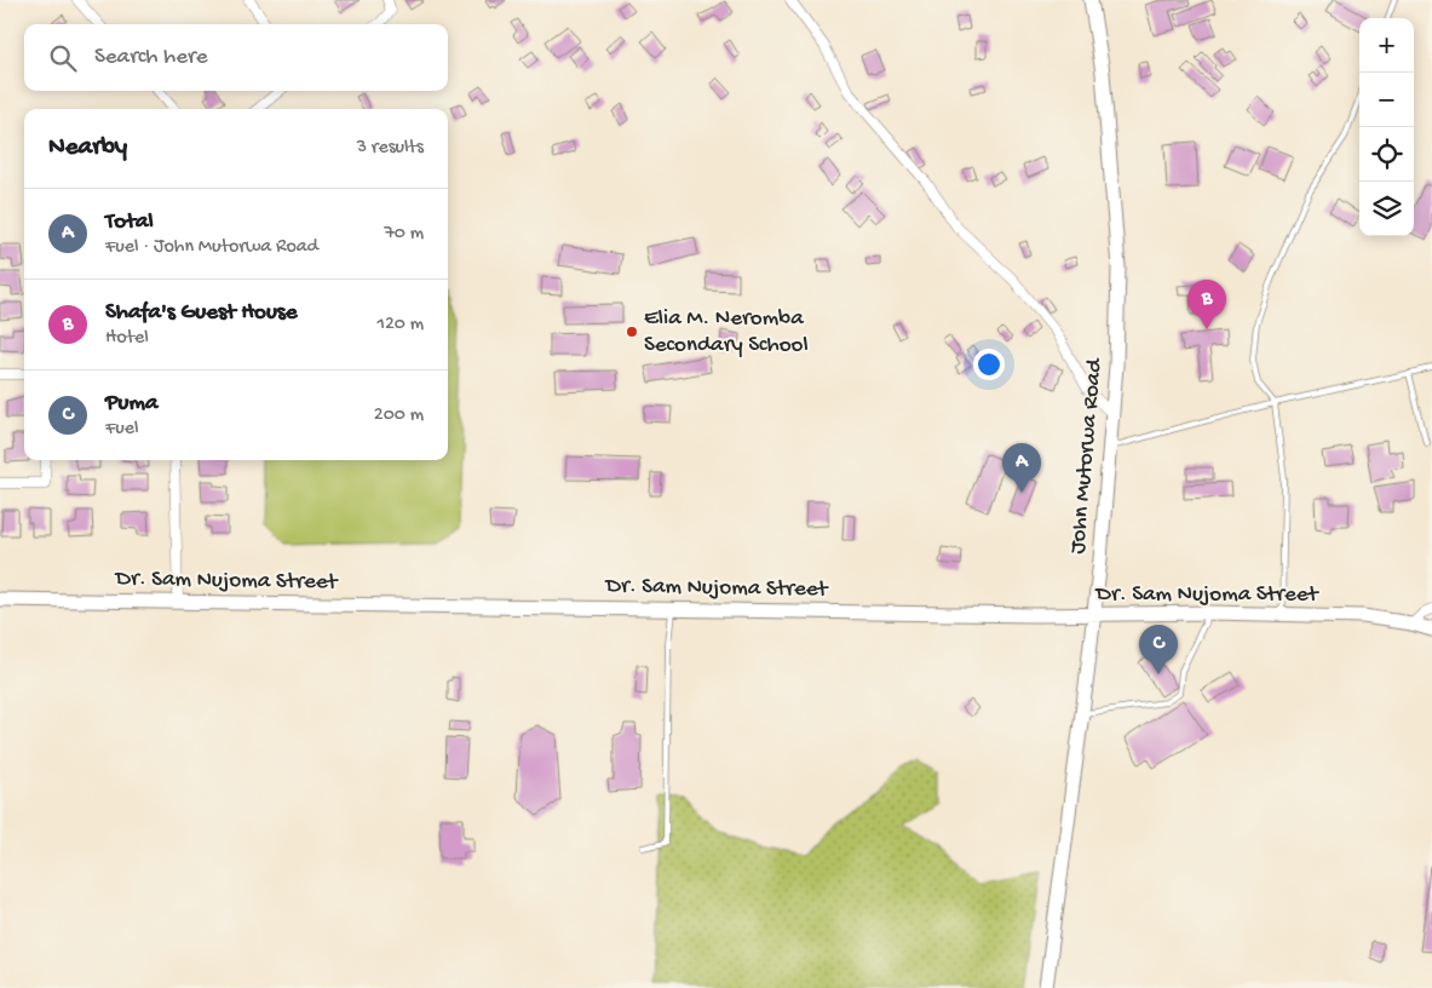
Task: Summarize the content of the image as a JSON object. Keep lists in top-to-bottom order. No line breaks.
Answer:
{"streets":{"street":["John Mutorwa Road","Dr. Sam Nujoma Street"]},"crossings":[["John Mutorwa Road","Dr. Sam Nujoma Street"]],"places":["Elia M. Neromba Secondary School"],"page":{"map_buttons":["+","−"],"search":"Search here","heading":["Nearby","3 results"],"list":[{"mark":"A","name":"Total","note":"Fuel · John Mutorwa Road","value":"70 m"},{"mark":"B","name":"Shafa's Guest House","note":"Hotel","value":"120 m"},{"mark":"C","name":"Puma","note":"Fuel","value":"200 m"}],"pins":["B","A","C"]}}
